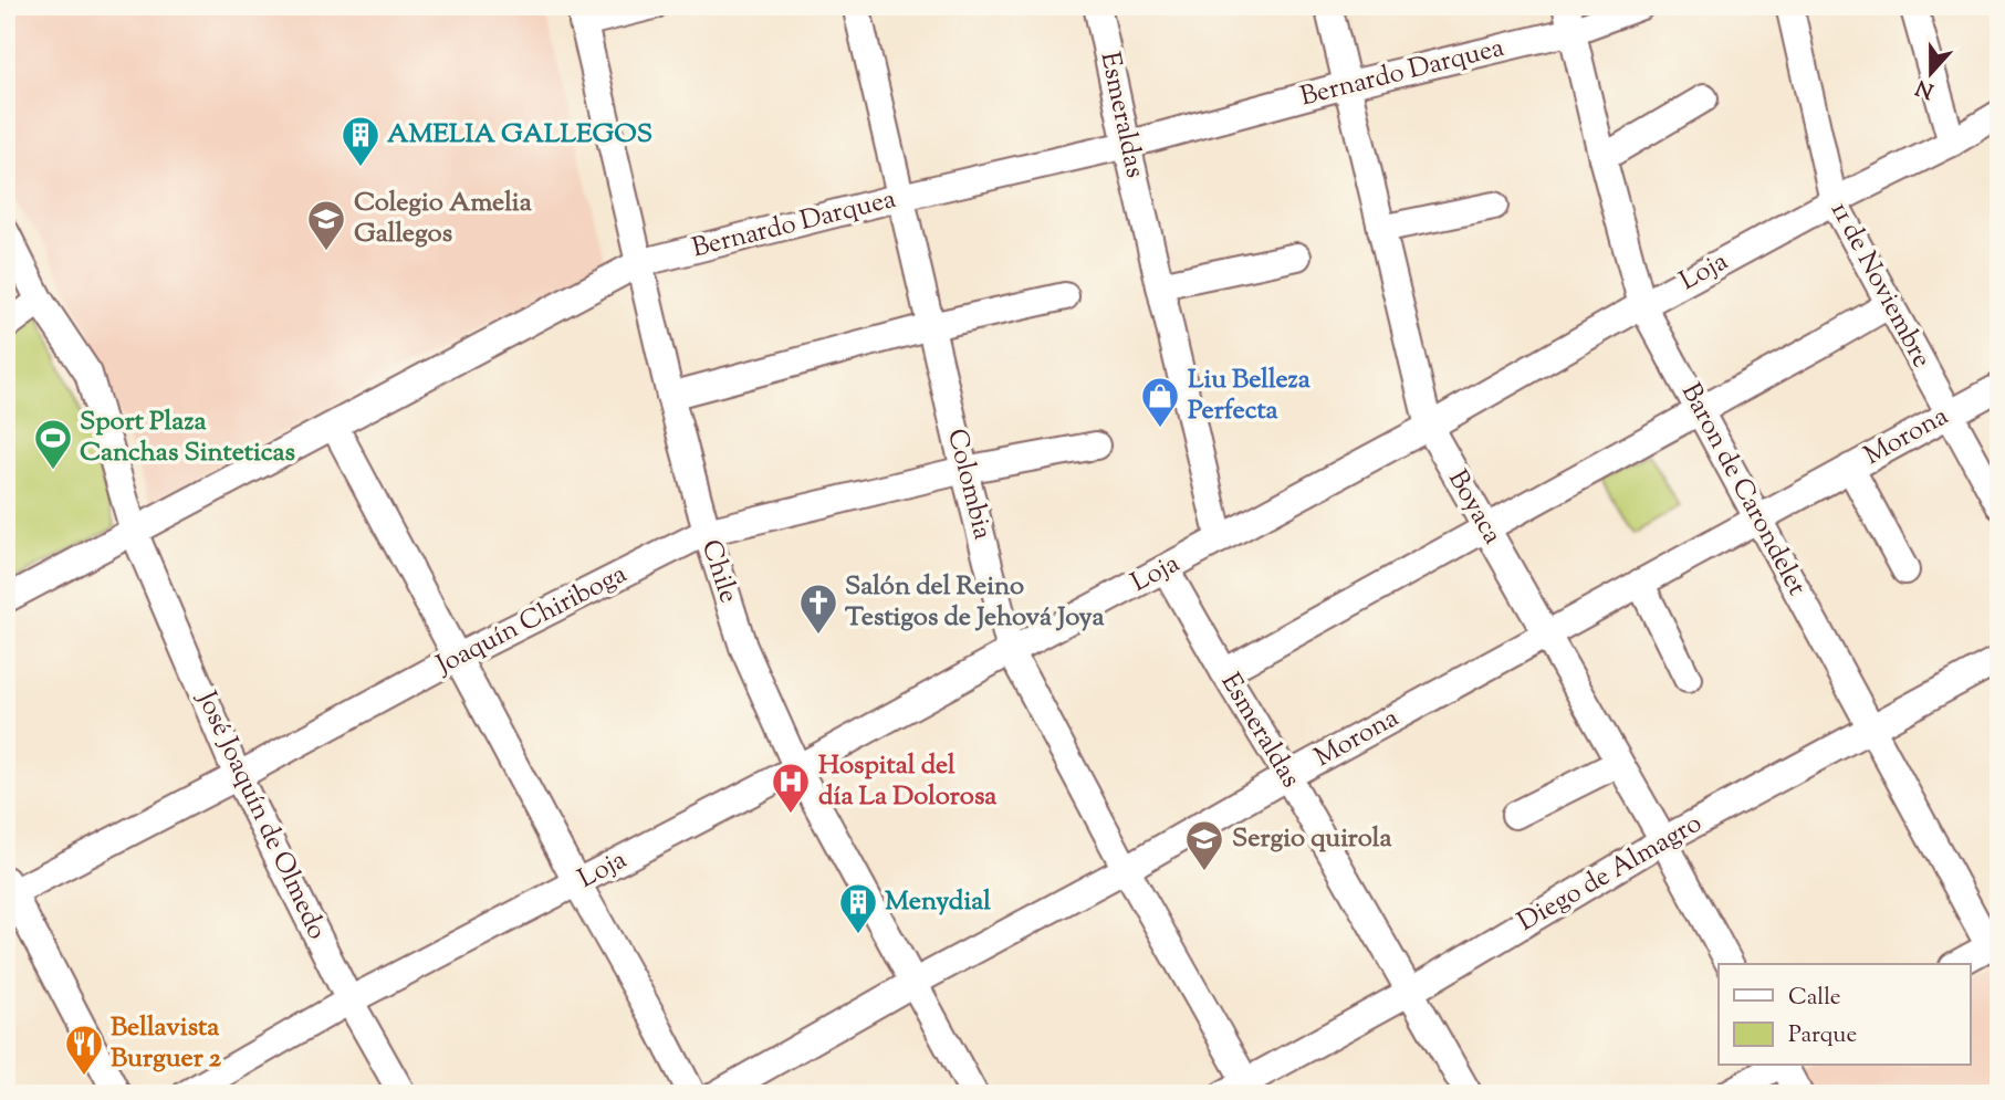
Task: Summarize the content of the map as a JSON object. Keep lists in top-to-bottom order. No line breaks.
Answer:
{"streets":{"street":["Bernardo Darquea","Esmeraldas","Loja","11 de Noviembre","Morona","Colombia","Baron de Carondelet","Boyaca","Chile","Joaquín Chiriboga","José Joaquín de Olmedo","Diego de Almagro"]},"crossings":[["Bernardo Darquea","Esmeraldas"],["Bernardo Darquea","Colombia"],["Bernardo Darquea","Baron de Carondelet"],["Bernardo Darquea","Boyaca"],["Bernardo Darquea","Chile"],["Bernardo Darquea","José Joaquín de Olmedo"],["Esmeraldas","Loja"],["Esmeraldas","Morona"],["Esmeraldas","Diego de Almagro"],["Loja","11 de Noviembre"],["Loja","Colombia"],["Loja","Baron de Carondelet"],["Loja","Boyaca"],["Loja","Chile"],["Loja","José Joaquín de Olmedo"],["11 de Noviembre","Morona"],["Morona","Colombia"],["Morona","Baron de Carondelet"],["Morona","Boyaca"],["Morona","Chile"],["Colombia","Joaquín Chiriboga"],["Colombia","Diego de Almagro"],["Baron de Carondelet","Diego de Almagro"],["Boyaca","Diego de Almagro"],["Chile","Joaquín Chiriboga"],["Joaquín Chiriboga","José Joaquín de Olmedo"]],"places":{"building":["AMELIA GALLEGOS","Menydial"],"school or university":["Colegio Amelia Gallegos","Sergio quirola"],"shop":["Liu Belleza Perfecta"],"sports":["Sport Plaza Canchas Sinteticas"],"church":["Salón del Reino Testigos de Jehová Joya"],"hospital":["Hospital del día La Dolorosa"],"restaurant":["Bellavista Burguer 2"]},"legend":["Calle","Parque"],"north":"bottom"}
